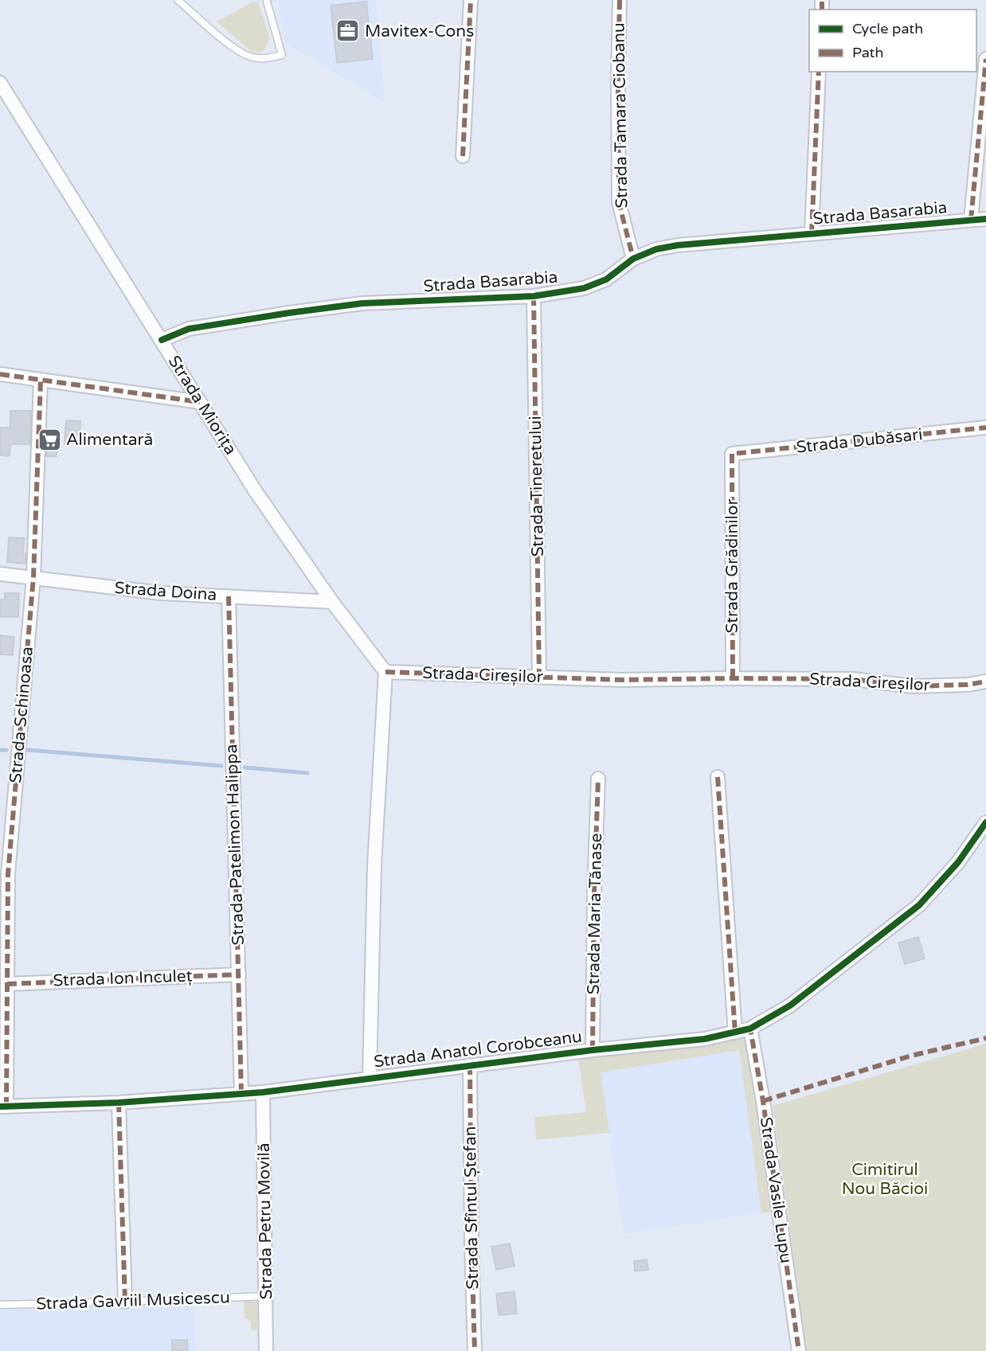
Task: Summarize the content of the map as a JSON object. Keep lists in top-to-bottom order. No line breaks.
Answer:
{"streets":{"street":["Strada Tamara Ciobanu","Strada Basarabia","Strada Miorița","Strada Dubăsari","Strada Tineretului","Strada Grădinilor","Strada Doina","Strada Cireșilor","Strada Schinoasa","Strada Patelimon Halippa","Strada Maria Tănase","Strada Ion Inculeț","Strada Anatol Corobceanu","Strada Vasile Lupu","Strada Sfîntul Ștefan","Strada Petru Movilă"],"lane":["Strada Gavriil Musicescu"]},"crossings":[["Strada Tamara Ciobanu","Strada Basarabia"],["Strada Basarabia","Strada Miorița"],["Strada Basarabia","Strada Tineretului"],["Strada Miorița","Strada Doina"],["Strada Miorița","Strada Cireșilor"],["Strada Dubăsari","Strada Grădinilor"],["Strada Tineretului","Strada Cireșilor"],["Strada Grădinilor","Strada Cireșilor"],["Strada Doina","Strada Schinoasa"],["Strada Doina","Strada Patelimon Halippa"],["Strada Schinoasa","Strada Ion Inculeț"],["Strada Schinoasa","Strada Anatol Corobceanu"],["Strada Patelimon Halippa","Strada Ion Inculeț"],["Strada Patelimon Halippa","Strada Anatol Corobceanu"],["Strada Maria Tănase","Strada Anatol Corobceanu"],["Strada Anatol Corobceanu","Strada Vasile Lupu"],["Strada Anatol Corobceanu","Strada Sfîntul Ștefan"],["Strada Anatol Corobceanu","Strada Petru Movilă"],["Strada Petru Movilă","Strada Gavriil Musicescu"]],"parks":["Cimitirul Nou Băcioi"],"places":{"office":["Mavitex-Cons"],"supermarket":["Alimentară"]},"legend":["Cycle path","Path"]}
